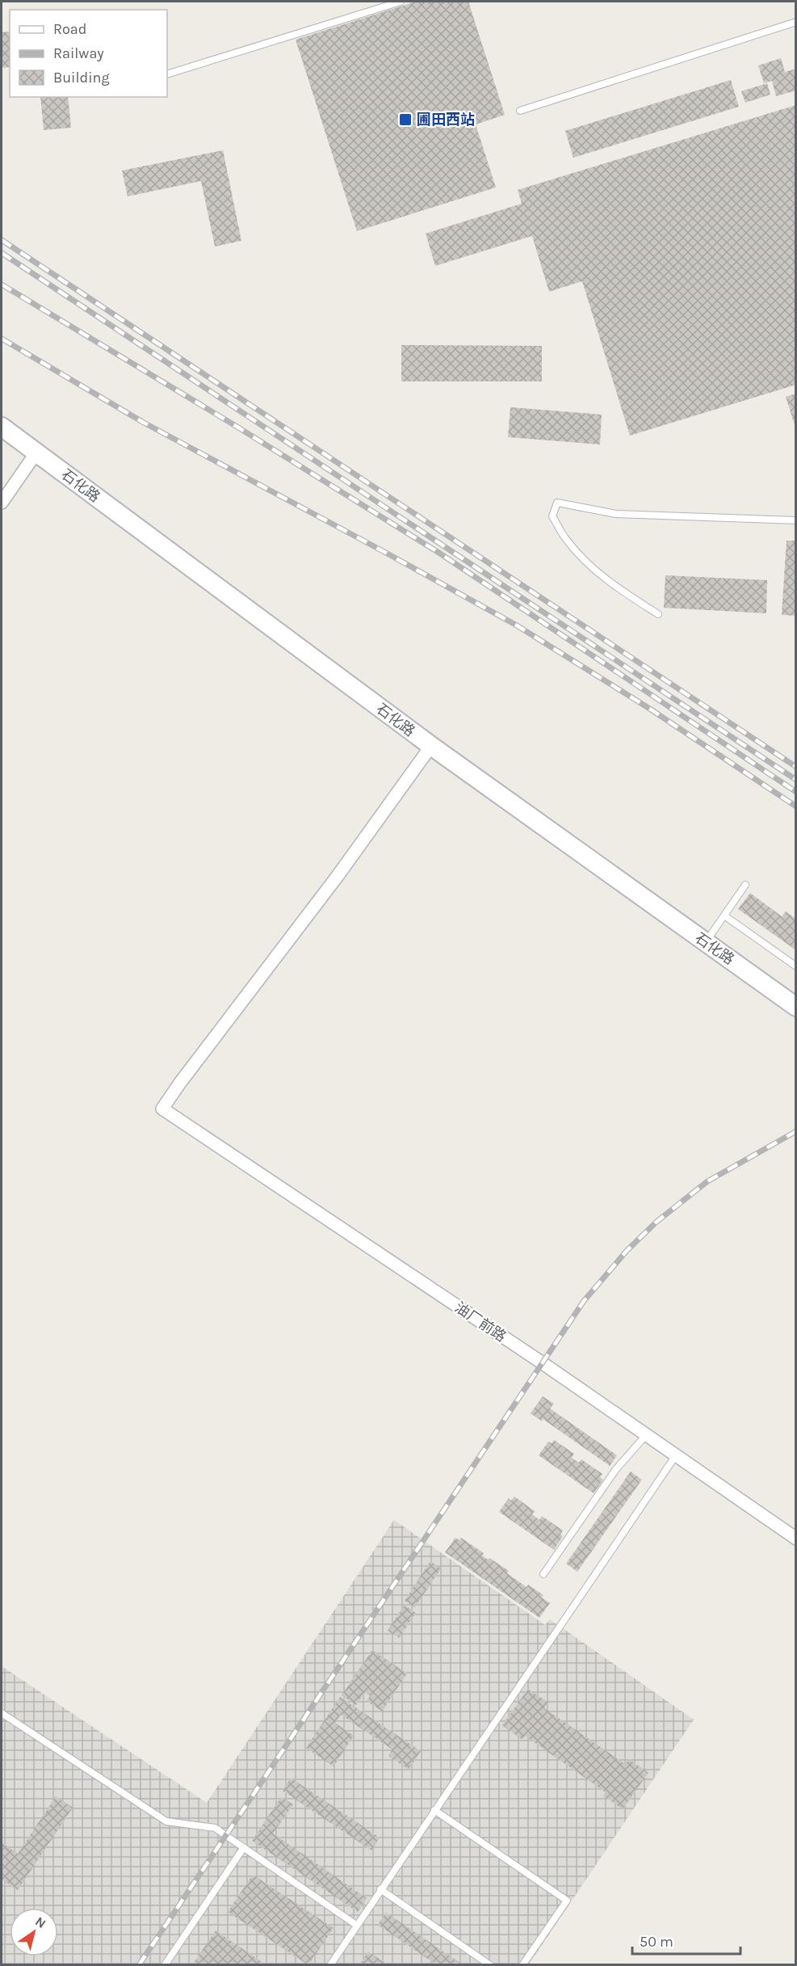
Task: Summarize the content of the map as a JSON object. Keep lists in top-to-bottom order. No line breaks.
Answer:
{"streets":{"street":["石化路","油厂前路"]},"crossings":[["石化路","油厂前路"]],"places":{"transit":["圃田西站"]},"legend":["Road","Railway","Building"],"scale_bar":"50 m","north":"top right"}
